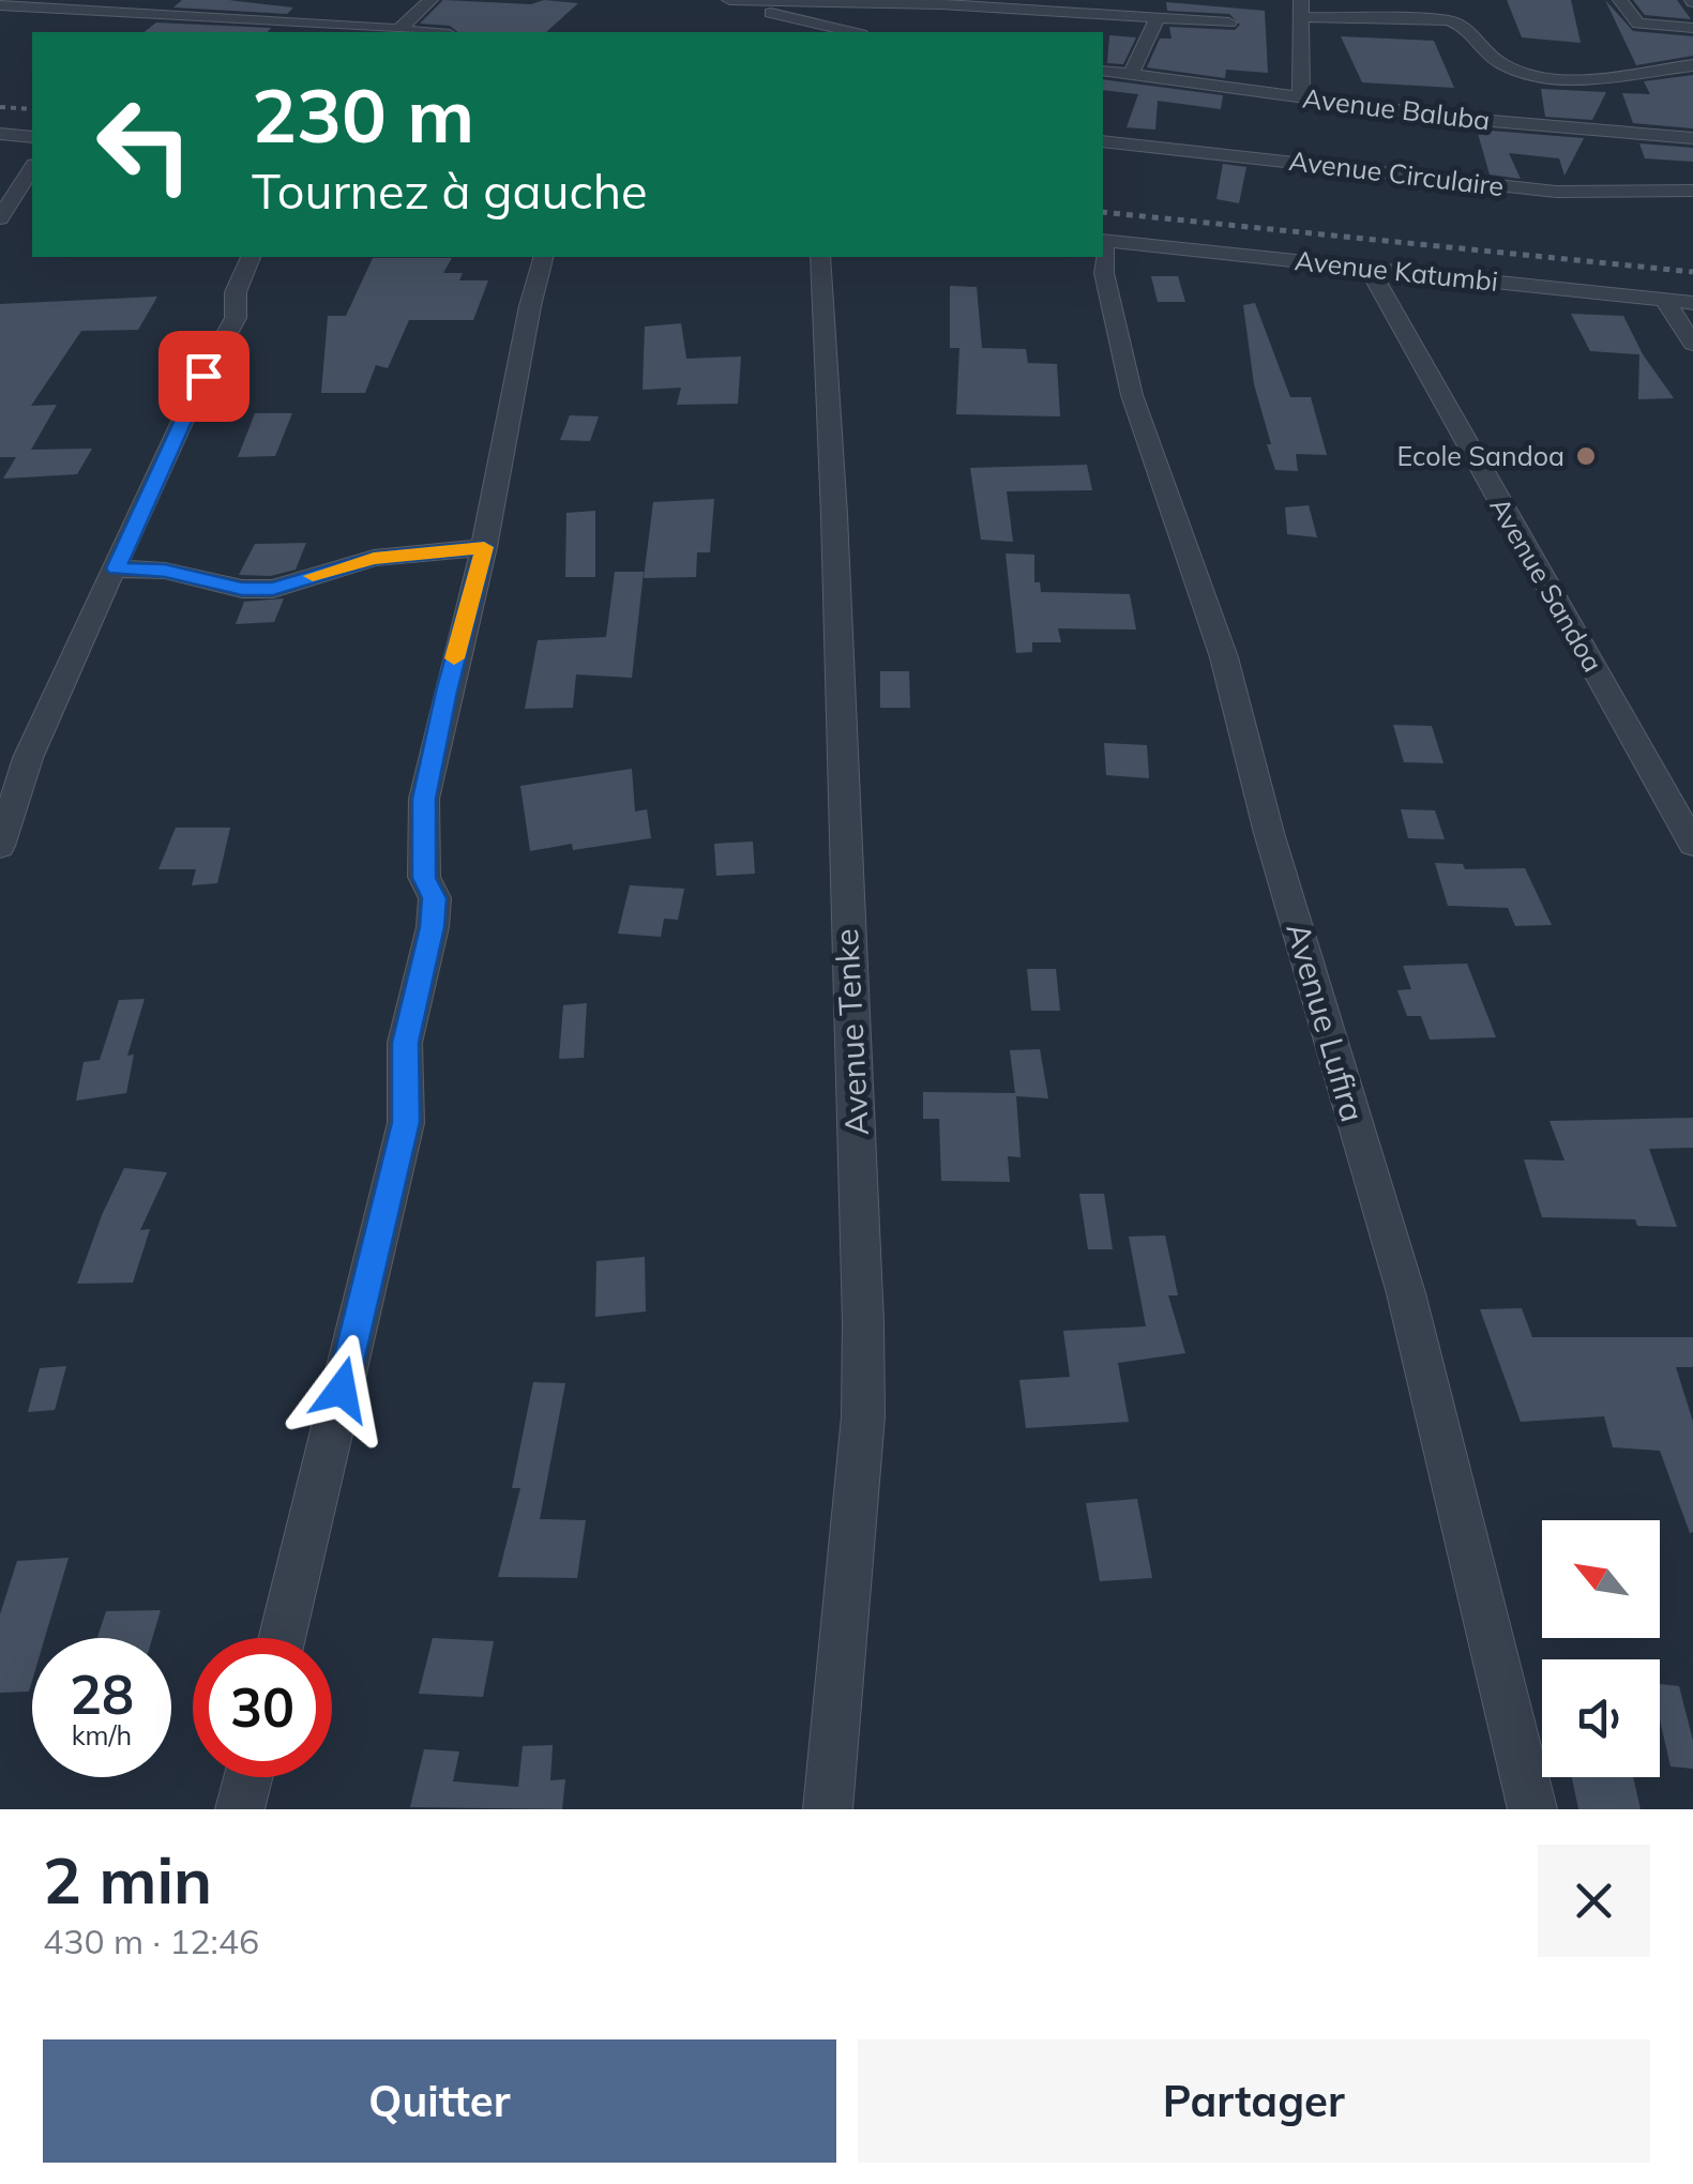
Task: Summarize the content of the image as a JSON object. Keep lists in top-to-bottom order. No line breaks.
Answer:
{"streets":{"street":["Avenue Baluba","Avenue Circulaire","Avenue Katumbi","Avenue Sandoa","Avenue Lufira","Avenue Tenke"]},"crossings":[["Avenue Katumbi","Avenue Sandoa"]],"places":["Ecole Sandoa"],"north":"top left","page":{"turn":["230 m","Tournez à gauche"],"speed":"28 km/h","limit":"30","heading":["2 min","430 m · 12:46"],"buttons":["Quitter","Partager"]}}
